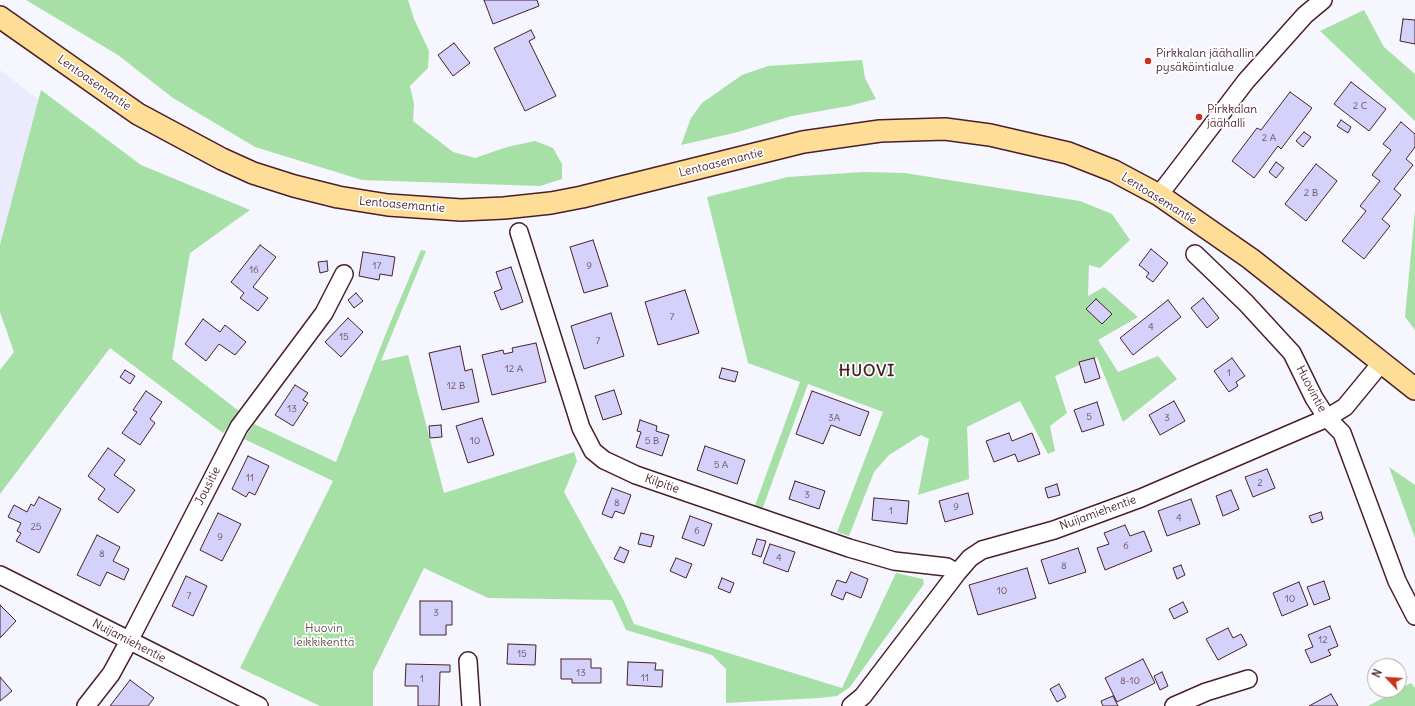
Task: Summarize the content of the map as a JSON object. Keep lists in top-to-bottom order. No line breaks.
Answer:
{"streets":{"main road":["Lentoasemantie"],"street":["Huovintie","Kilpitie","Jousitie","Nuijamiehentie"]},"crossings":[["Lentoasemantie","Nuijamiehentie"],["Huovintie","Nuijamiehentie"],["Kilpitie","Nuijamiehentie"],["Jousitie","Nuijamiehentie"]],"districts":["HUOVI"],"parks":["Huovin leikkikenttä"],"places":["Pirkkalan jäähallin pysäköintialue","Pirkkalan jäähalli"],"house_numbers":["2 C","2 A","2 B","17","9","16","7","4","15","7","12 A","1","12 B","13","5","3A","3","10","5 B","5 A","11","2","3","8","9","1","4","25","6","9","6","8","4","8","10","7","10","3","12","15","13","11","1","8-10"],"north":"top left"}
